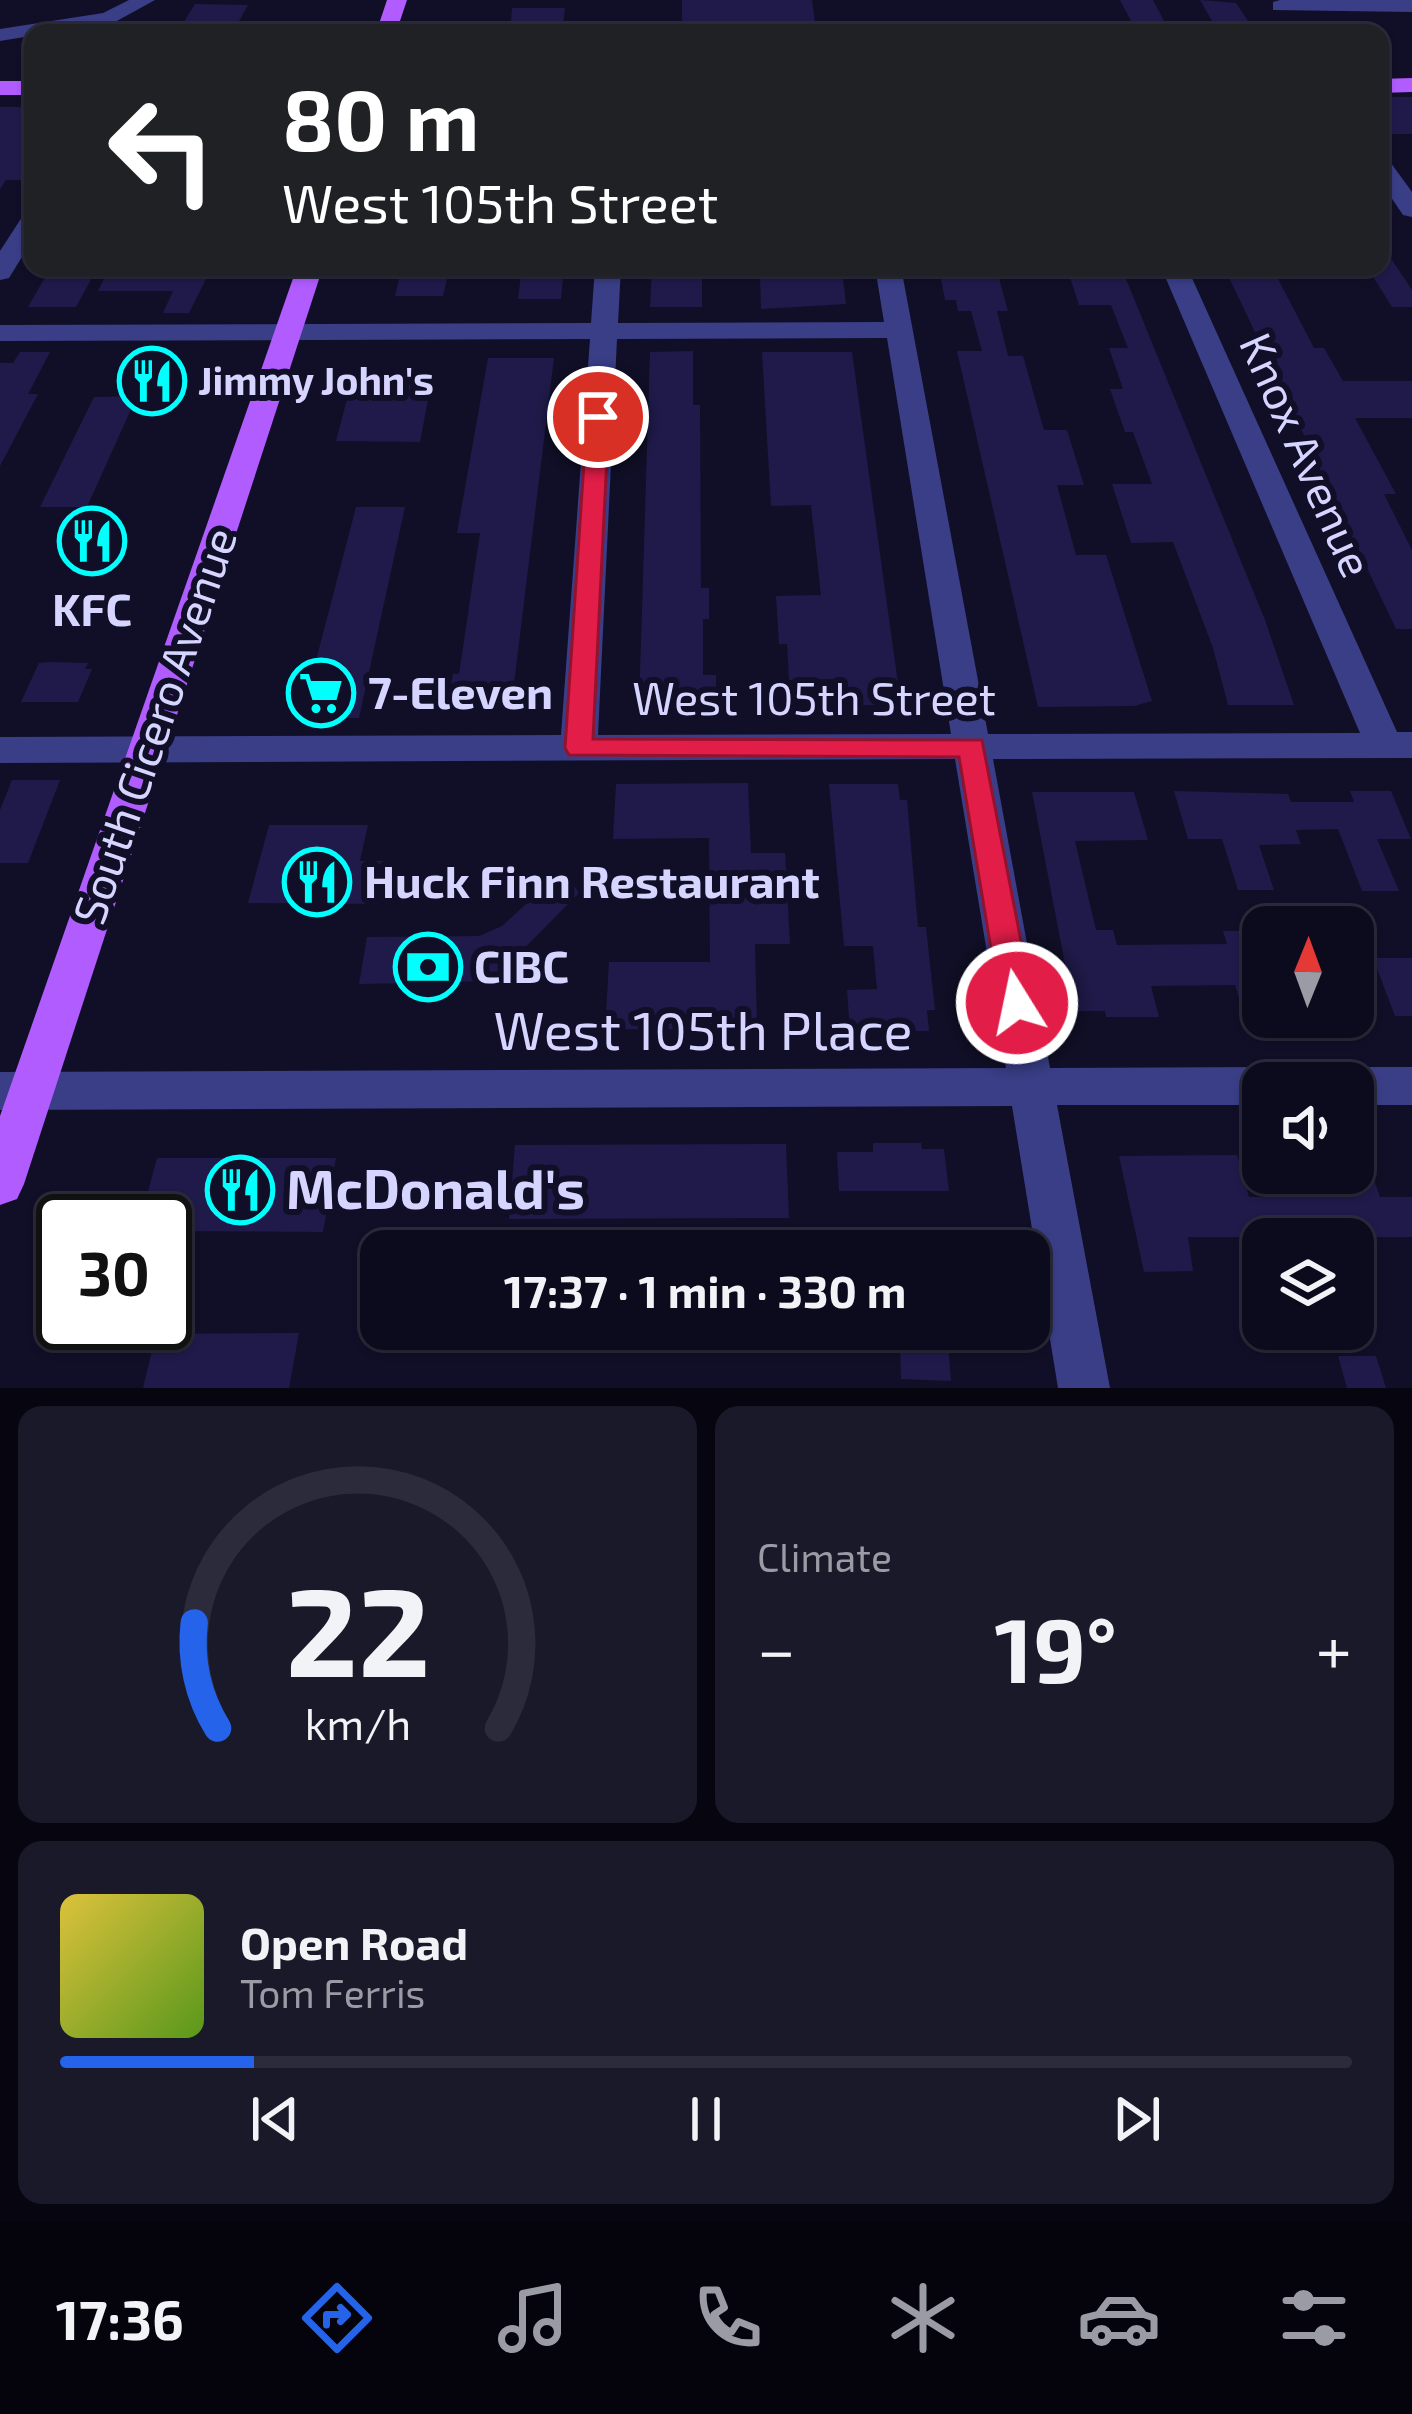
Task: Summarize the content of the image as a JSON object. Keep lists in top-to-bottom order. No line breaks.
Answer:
{"streets":{"main road":["South Cicero Avenue"],"street":["Knox Avenue","West 105th Street","West 105th Place"]},"crossings":[["Knox Avenue","West 105th Street"],["West 105th Street","South Cicero Avenue"],["South Cicero Avenue","West 105th Place"]],"places":{"restaurant":["Jimmy John's","KFC","Huck Finn Restaurant","McDonald's"],"supermarket":["7-Eleven"],"bank":["CIBC"]},"north":"top","page":{"turn":["80 m","West 105th Street"],"limit":"30","trip":"17:37 · 1 min · 330 m","tile":"Climate","heat":["−","19°","+"],"song":["Open Road","Tom Ferris"],"tabs":"17:36","gauge":["22","km/h"]}}
